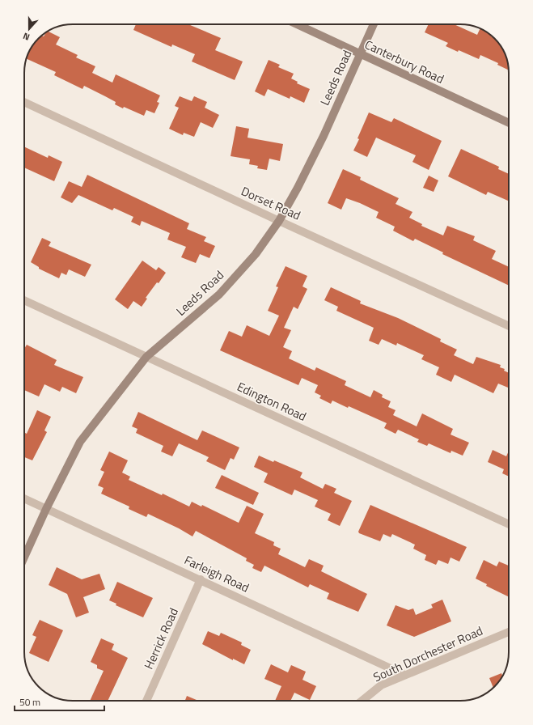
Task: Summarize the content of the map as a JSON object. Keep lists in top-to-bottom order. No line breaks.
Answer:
{"streets":{"street":["Canterbury Road","Leeds Road","Dorset Road","Edington Road","Farleigh Road","Herrick Road","South Dorchester Road"]},"crossings":[["Canterbury Road","Leeds Road"],["Leeds Road","Dorset Road"],["Leeds Road","Edington Road"],["Leeds Road","Farleigh Road"],["Farleigh Road","Herrick Road"],["Farleigh Road","South Dorchester Road"]],"scale_bar":"50 m","north":"bottom"}
